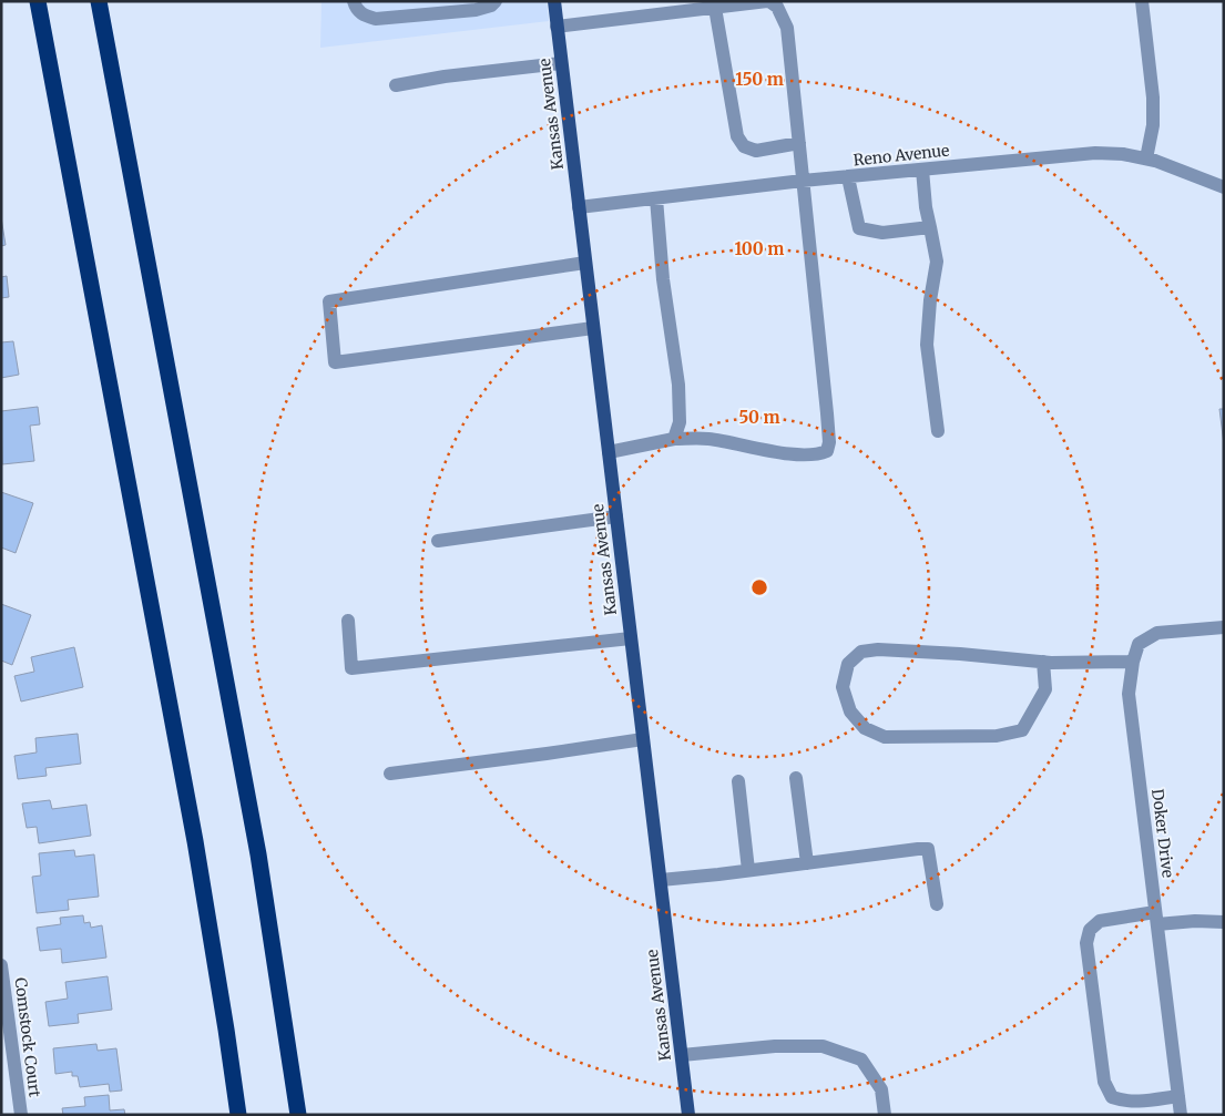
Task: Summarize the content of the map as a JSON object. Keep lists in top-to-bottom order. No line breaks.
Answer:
{"streets":{"main road":["Kansas Avenue"],"street":["Reno Avenue","Doker Drive","Comstock Court"]},"crossings":[["Kansas Avenue","Reno Avenue"]],"rings":["150 m","100 m","50 m"]}
